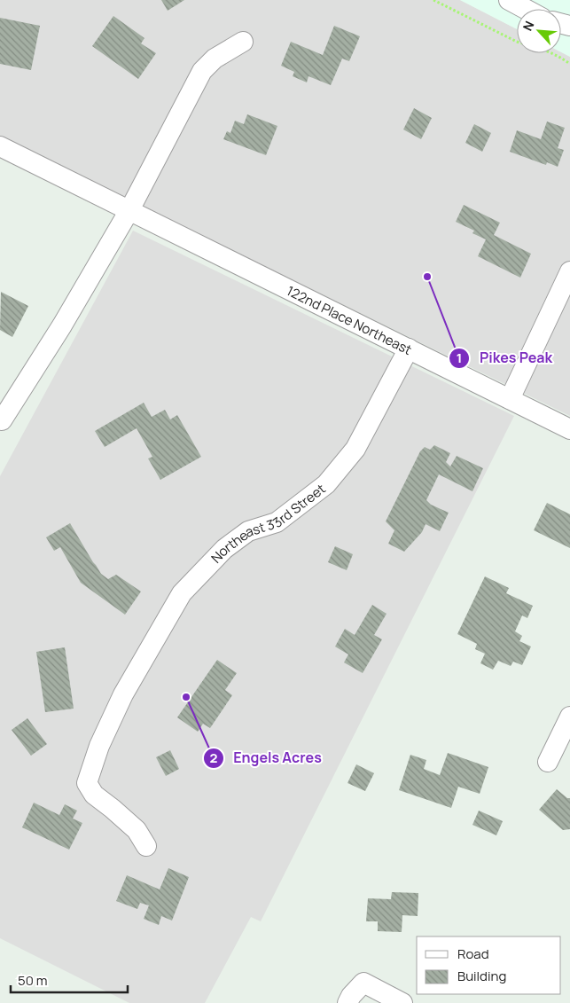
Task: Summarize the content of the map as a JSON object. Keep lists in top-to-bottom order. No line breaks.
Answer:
{"streets":{"street":["122nd Place Northeast","Northeast 33rd Street"]},"crossings":[["122nd Place Northeast","Northeast 33rd Street"]],"places":["Pikes Peak","Engels Acres"],"legend":["Road","Building"],"scale_bar":"50 m","north":"top left"}
